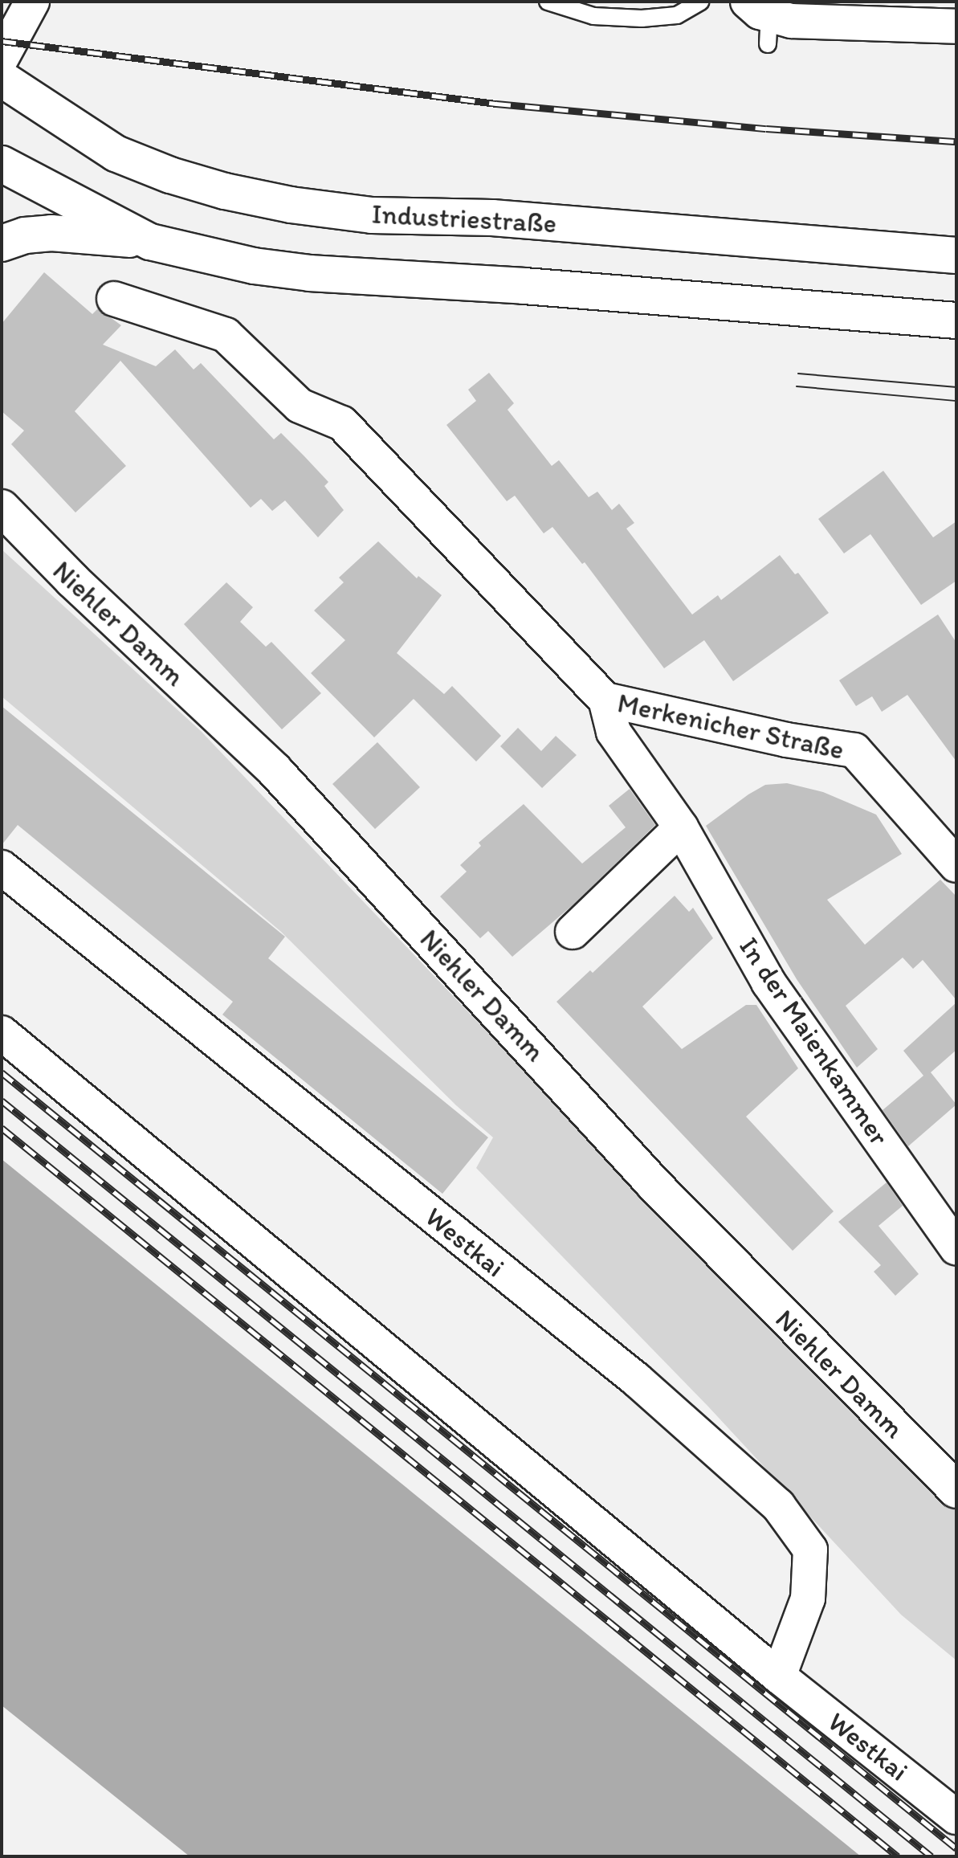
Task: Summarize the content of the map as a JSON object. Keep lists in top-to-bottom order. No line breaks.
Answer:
{"streets":{"main road":["Industriestraße","Niehler Damm"],"street":["Merkenicher Straße","In der Maienkammer","Westkai"]},"crossings":[["Merkenicher Straße","In der Maienkammer"]]}
